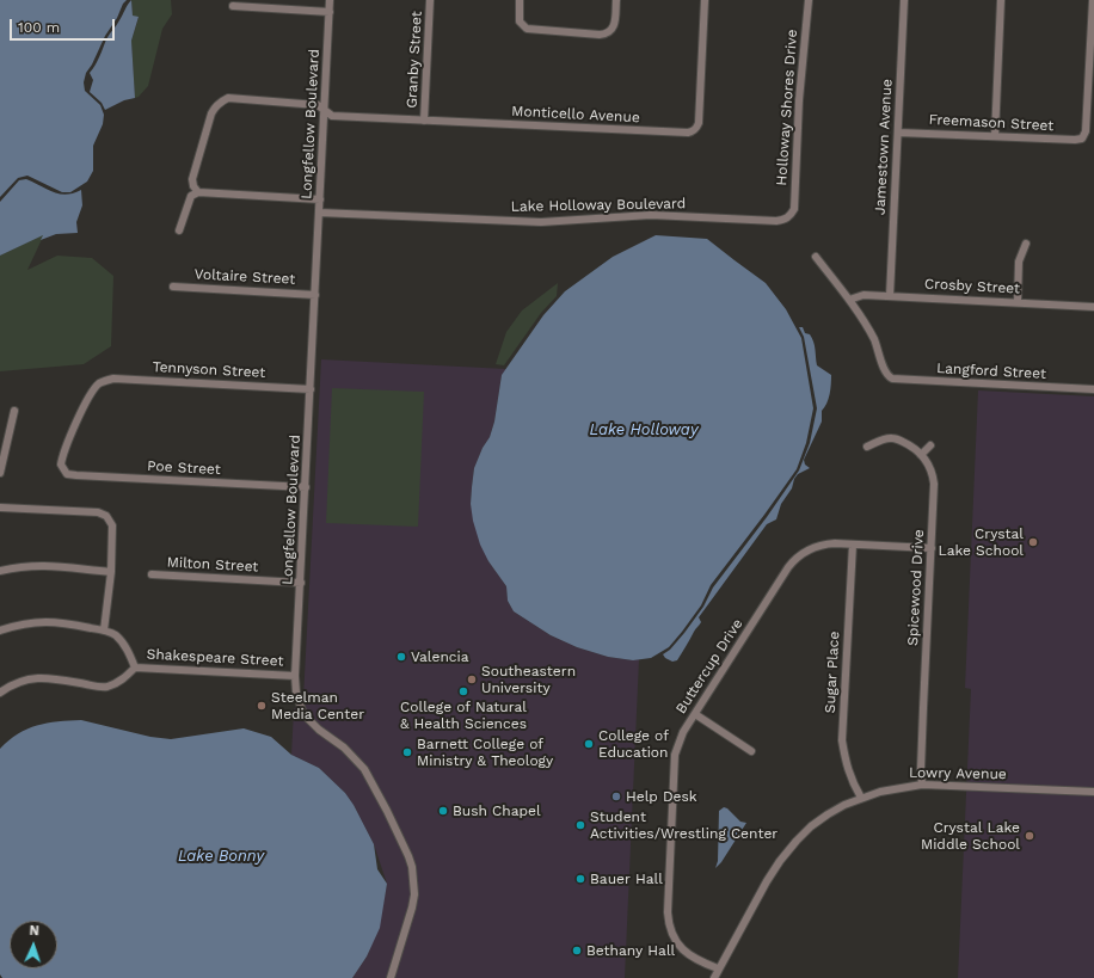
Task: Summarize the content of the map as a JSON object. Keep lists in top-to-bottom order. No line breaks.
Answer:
{"streets":{"street":["Granby Street","Holloway Shores Drive","Monticello Avenue","Freemason Street","Longfellow Boulevard","Jamestown Avenue","Lake Holloway Boulevard","Voltaire Street","Crosby Street","Tennyson Street","Langford Street","Poe Street","Milton Street","Spicewood Drive","Shakespeare Street","Buttercup Drive","Sugar Place","Lowry Avenue"]},"crossings":[["Granby Street","Monticello Avenue"],["Holloway Shores Drive","Lake Holloway Boulevard"],["Monticello Avenue","Longfellow Boulevard"],["Freemason Street","Jamestown Avenue"],["Longfellow Boulevard","Lake Holloway Boulevard"],["Longfellow Boulevard","Voltaire Street"],["Longfellow Boulevard","Tennyson Street"],["Longfellow Boulevard","Poe Street"],["Longfellow Boulevard","Milton Street"],["Longfellow Boulevard","Shakespeare Street"],["Jamestown Avenue","Crosby Street"],["Crosby Street","Langford Street"],["Tennyson Street","Poe Street"],["Spicewood Drive","Buttercup Drive"],["Spicewood Drive","Lowry Avenue"],["Buttercup Drive","Sugar Place"],["Buttercup Drive","Lowry Avenue"],["Sugar Place","Lowry Avenue"]],"water":["Lake Holloway","Lake Bonny"],"places":["Crystal Lake School","Valencia","Southeastern University","College of Natural & Health Sciences","Steelman Media Center","College of Education","Barnett College of Ministry & Theology","Help Desk","Bush Chapel","Student Activities/Wrestling Center","Crystal Lake Middle School","Bauer Hall","Bethany Hall"],"scale_bar":"100 m","north":"top"}
